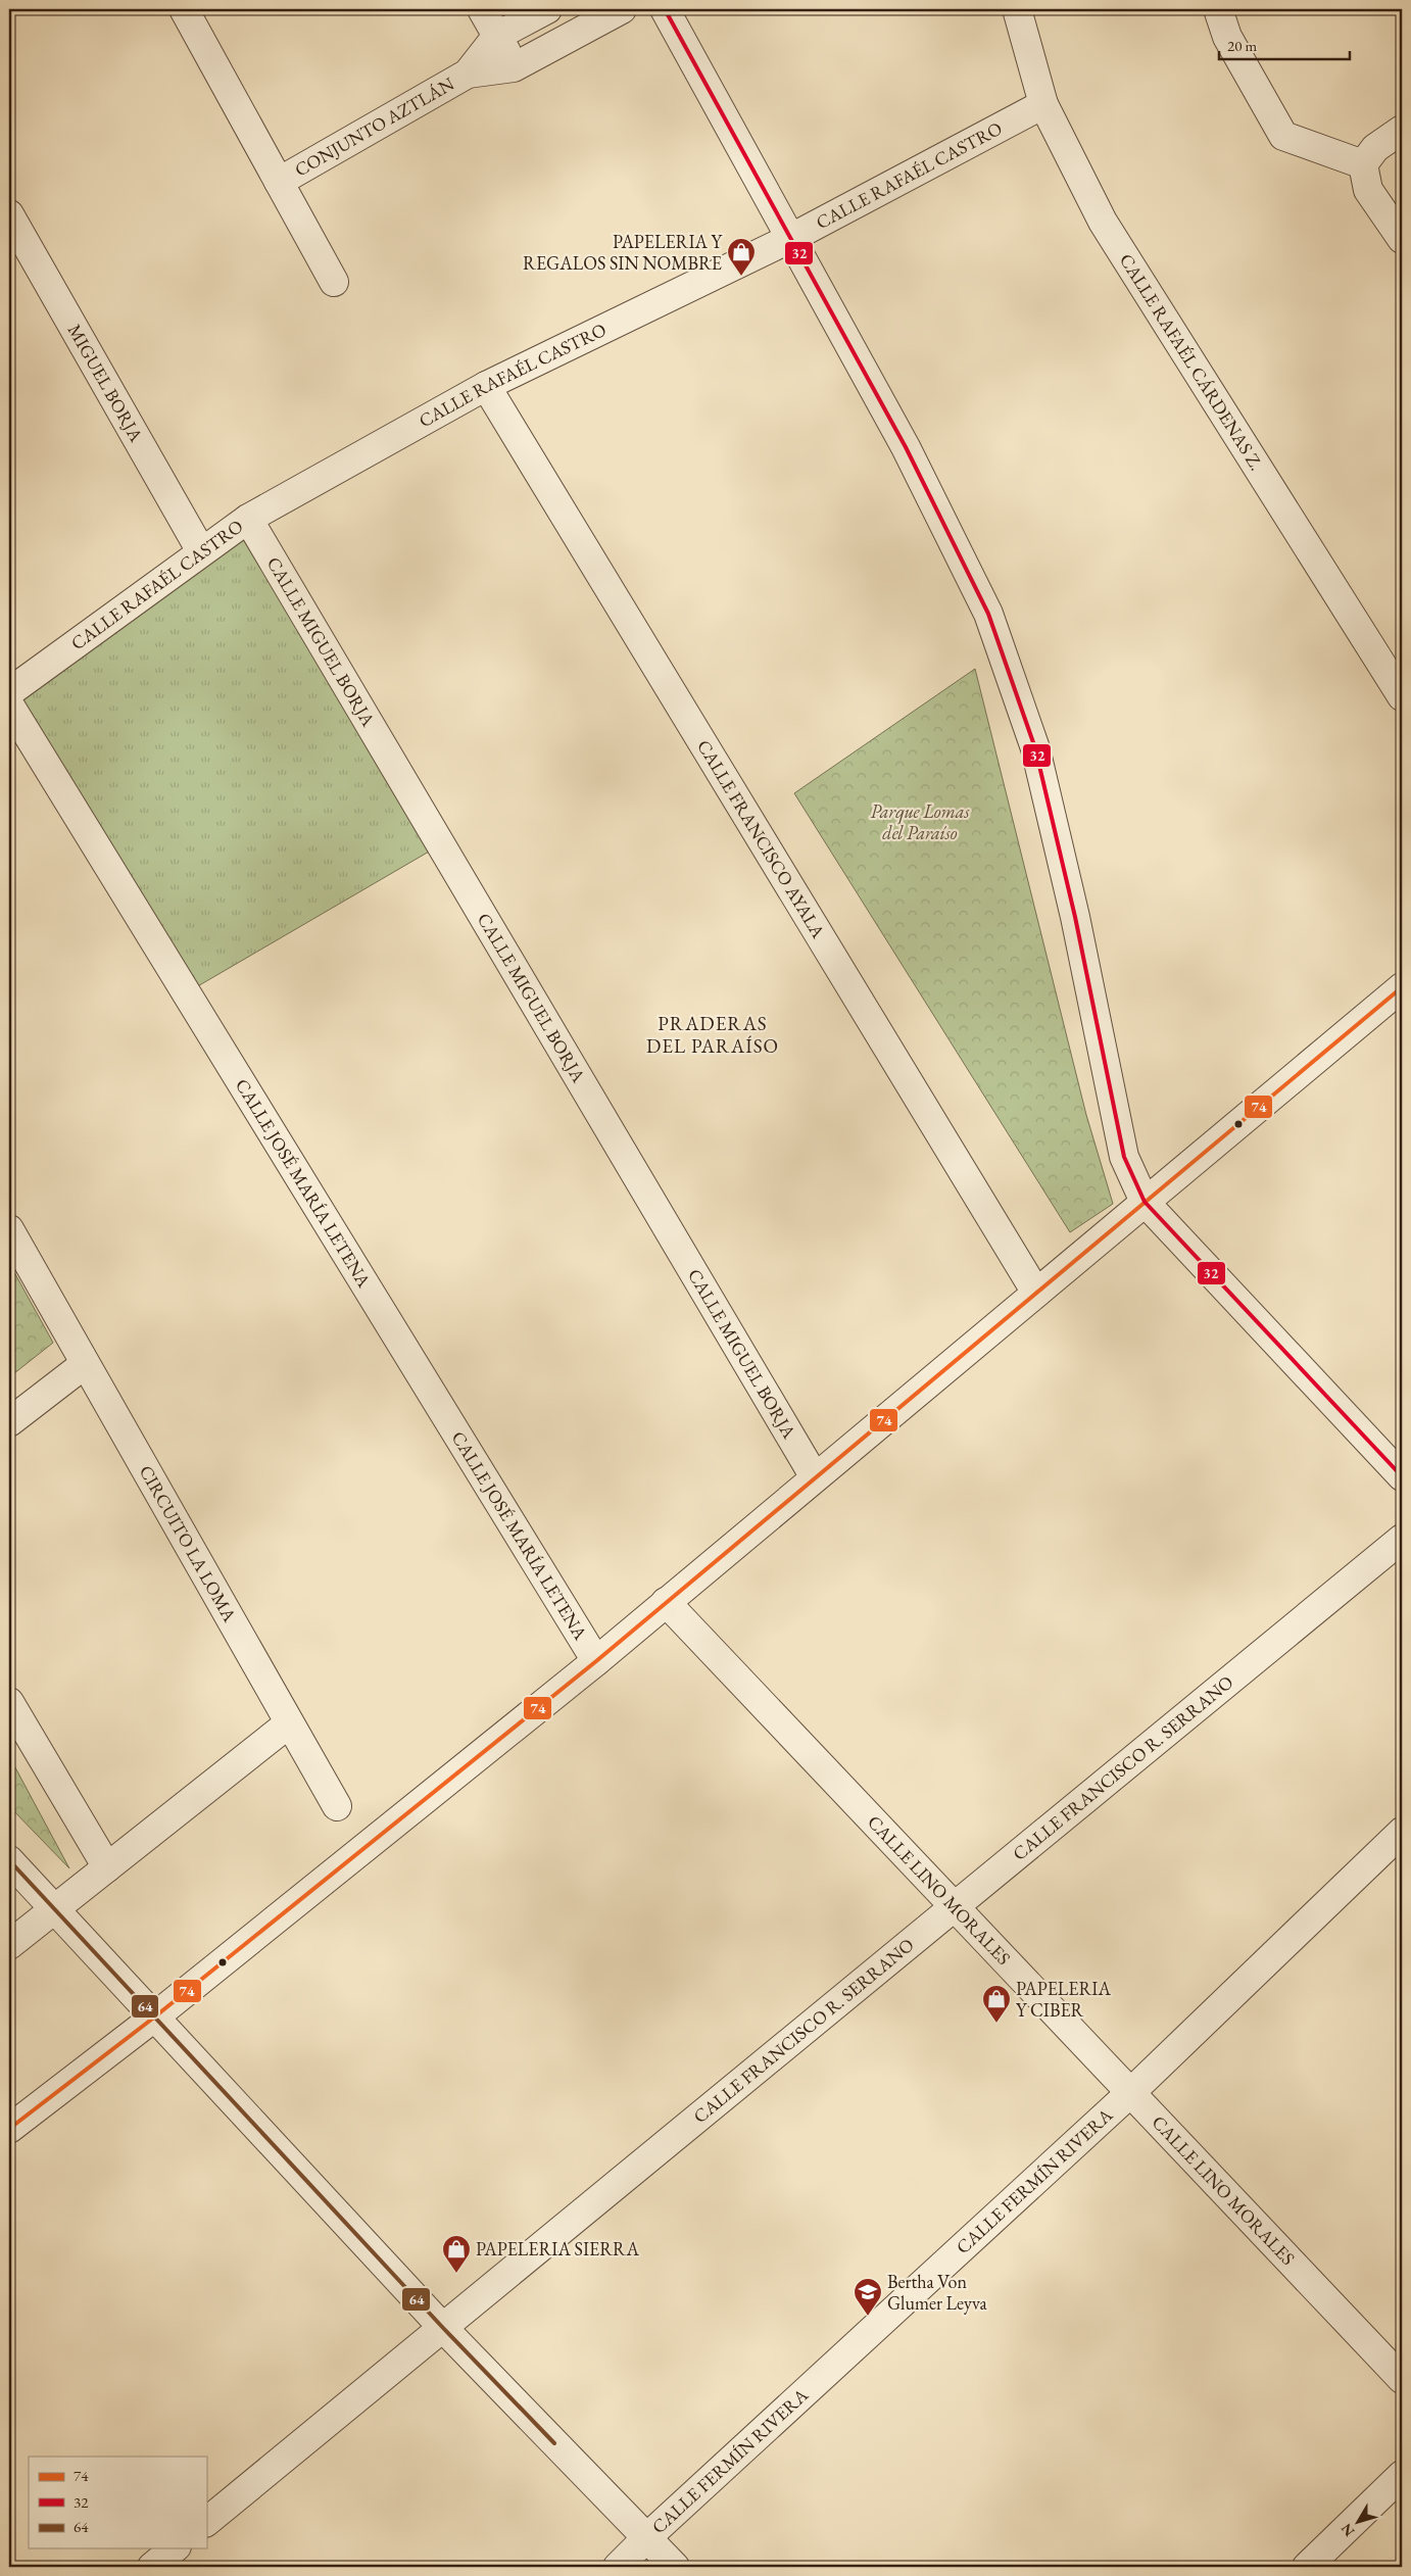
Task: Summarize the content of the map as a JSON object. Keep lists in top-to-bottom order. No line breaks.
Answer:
{"streets":{"street":["CONJUNTO AZTLÁN","CALLE RAFAÉL CASTRO","CALLE RAFAÉL CÁRDENAS Z.","MIGUEL BORJA","CALLE MIGUEL BORJA","CALLE FRANCISCO AYALA","CALLE JOSÉ MARÍA LETENA","CIRCUITO LA LOMA","CALLE FRANCISCO R. SERRANO","CALLE LINO MORALES","CALLE FERMÍN RIVERA"]},"crossings":[["CALLE RAFAÉL CASTRO","CALLE RAFAÉL CÁRDENAS Z."],["CALLE RAFAÉL CASTRO","MIGUEL BORJA"],["CALLE RAFAÉL CASTRO","CALLE MIGUEL BORJA"],["CALLE RAFAÉL CASTRO","CALLE FRANCISCO AYALA"],["CALLE FRANCISCO R. SERRANO","CALLE LINO MORALES"],["CALLE LINO MORALES","CALLE FERMÍN RIVERA"]],"districts":["PRADERAS DEL PARAÍSO"],"parks":["Parque Lomas del Paraíso"],"places":{"shop":["PAPELERIA Y REGALOS SIN NOMBRE","PAPELERIA Y CIBER","PAPELERIA SIERRA"],"school or university":["Bertha Von Glumer Leyva"]},"lines":["transit line 32","transit line 74","transit line 64"],"legend":["74","32","64"],"scale_bar":"20 m","north":"bottom left"}
